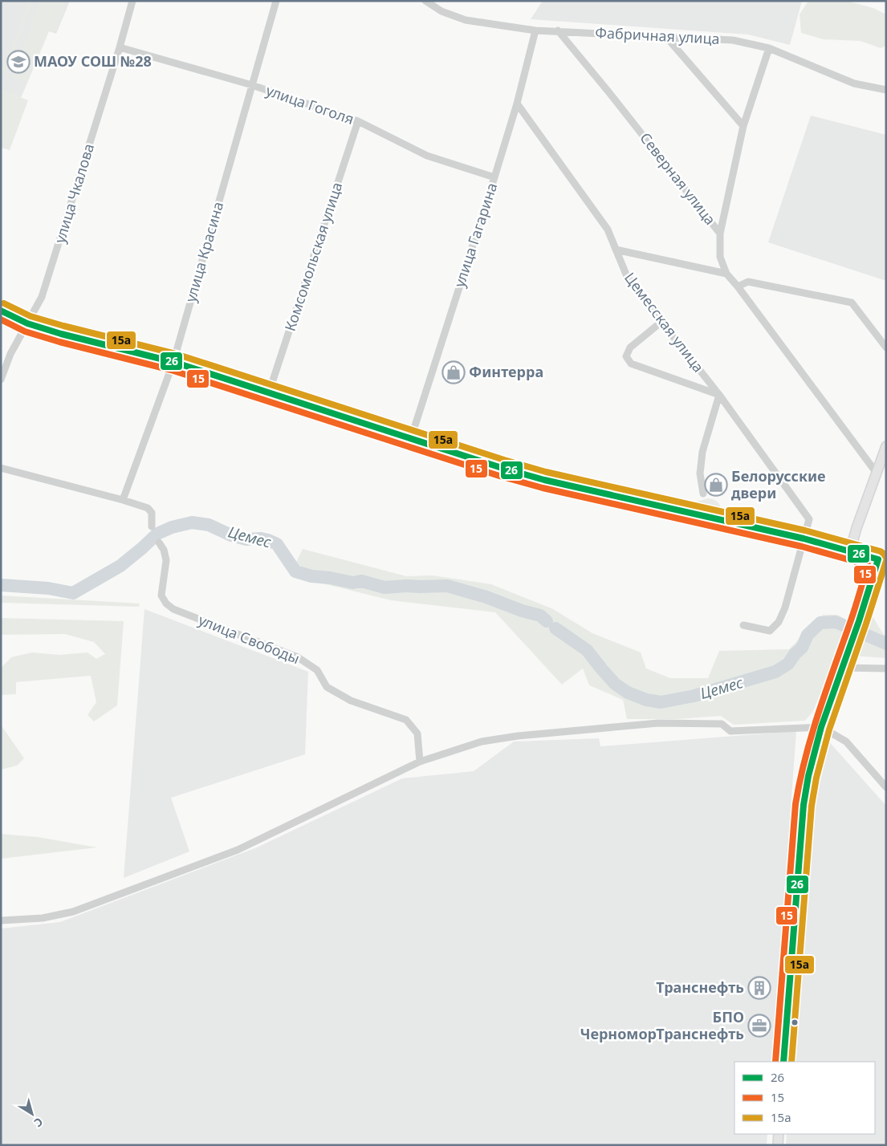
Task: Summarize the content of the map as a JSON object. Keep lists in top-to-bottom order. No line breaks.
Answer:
{"streets":{"street":["Фабричная улица","улица Гоголя","Северная улица","улица Чкалова","улица Гагарина","улица Красина","Комсомольская улица","Цемесская улица","улица Свободы"]},"crossings":[["Фабричная улица","Северная улица"],["Фабричная улица","улица Гагарина"],["улица Гоголя","улица Чкалова"],["улица Гоголя","улица Гагарина"],["улица Гоголя","улица Красина"],["улица Гоголя","Комсомольская улица"],["улица Гагарина","Цемесская улица"]],"water":["Цемес"],"places":{"school or university":["МАОУ СОШ №28"],"shop":["Финтерра","Белорусские двери"],"building":["Транснефть"],"office":["БПО ЧерноморТранснефть"]},"lines":["transit line 15а","transit line 26","transit line 15"],"legend":["26","15","15а"],"north":"bottom right"}
